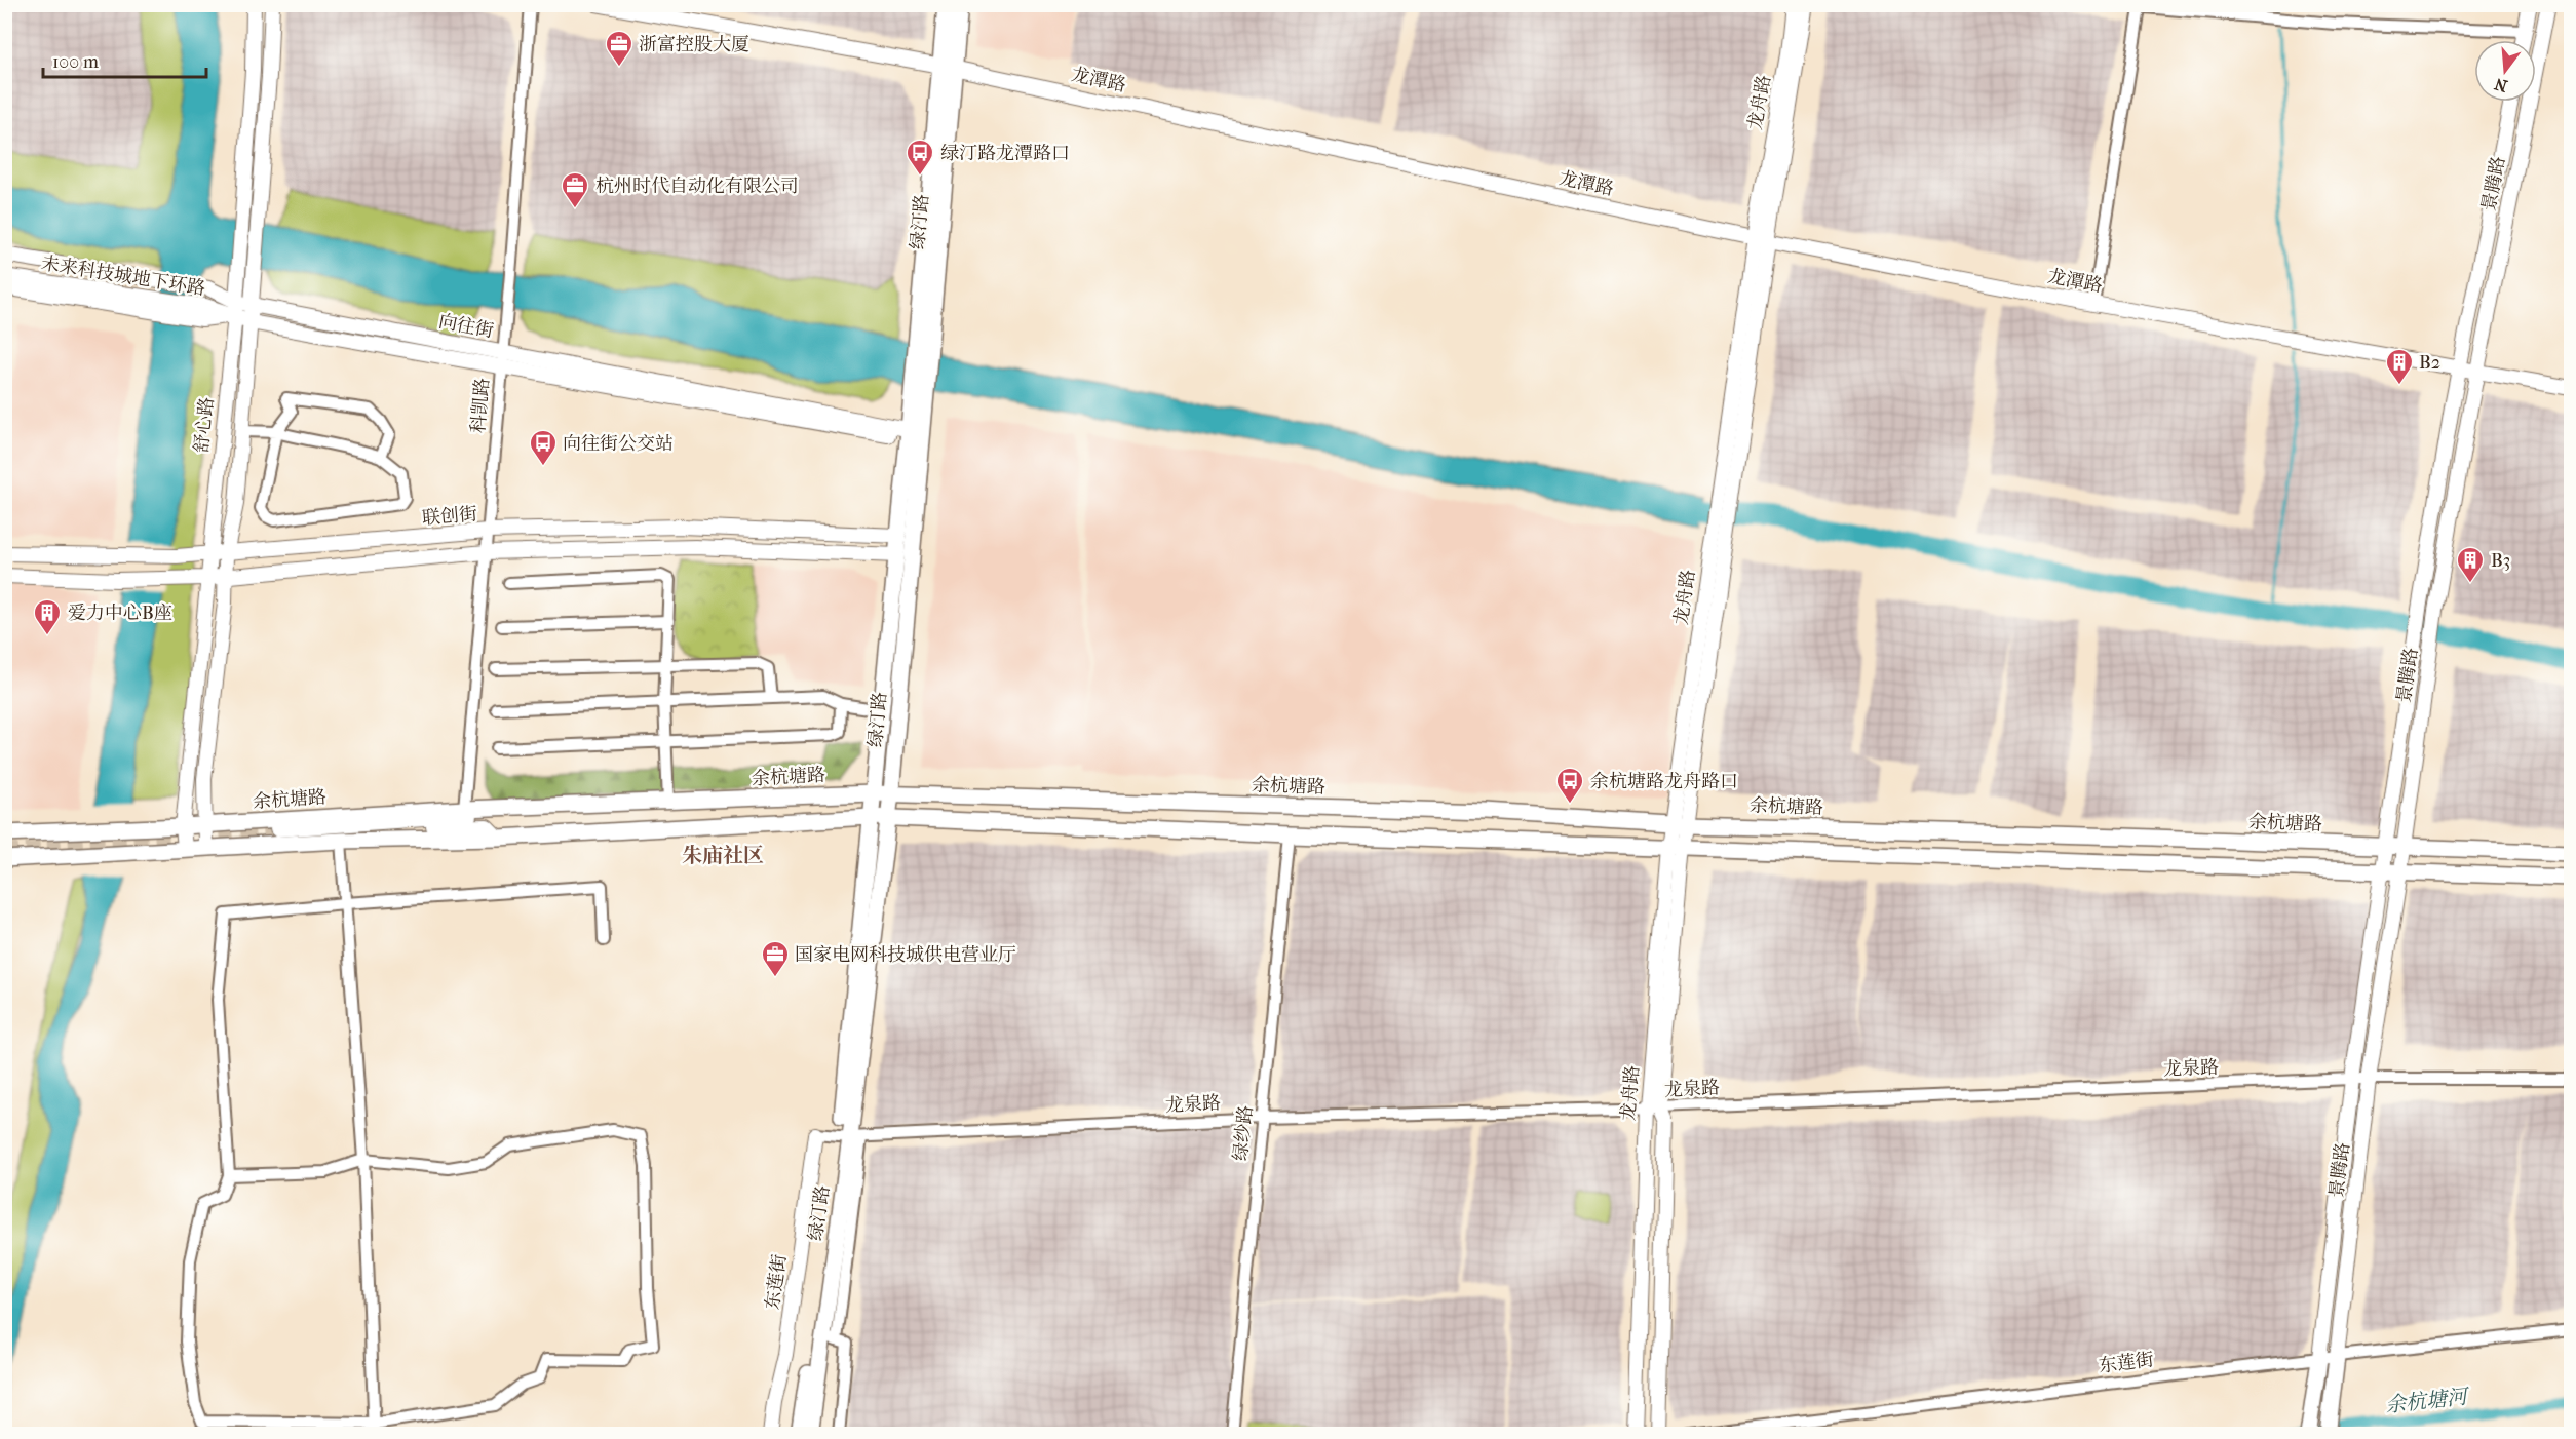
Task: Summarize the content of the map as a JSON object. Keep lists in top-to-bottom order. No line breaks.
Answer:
{"streets":{"main road":["绿汀路","余杭塘路"],"street":["龙潭路","龙舟路","景腾路","未来科技城地下环路","向往街","科凯路","舒心路","联创街","龙泉路","绿纱路","东莲街"]},"crossings":[["龙潭路","龙舟路"],["龙潭路","景腾路"],["龙潭路","绿汀路"],["龙舟路","余杭塘路"],["龙舟路","龙泉路"],["景腾路","余杭塘路"],["景腾路","龙泉路"],["景腾路","东莲街"],["绿汀路","向往街"],["绿汀路","联创街"],["绿汀路","余杭塘路"],["绿汀路","龙泉路"],["未来科技城地下环路","向往街"],["未来科技城地下环路","舒心路"],["向往街","科凯路"],["向往街","舒心路"],["科凯路","联创街"],["科凯路","余杭塘路"],["舒心路","联创街"],["舒心路","余杭塘路"],["龙泉路","绿纱路"],["龙泉路","东莲街"]],"districts":["朱庙社区"],"water":["余杭塘河"],"places":{"office":["浙富控股大厦","杭州时代自动化有限公司","国家电网科技城供电营业厅"],"bus stop":["绿汀路龙潭路口","向往街公交站","余杭塘路龙舟路口"],"building":["B2","B3","爱力中心B座"]},"scale_bar":"100 m","north":"bottom"}
